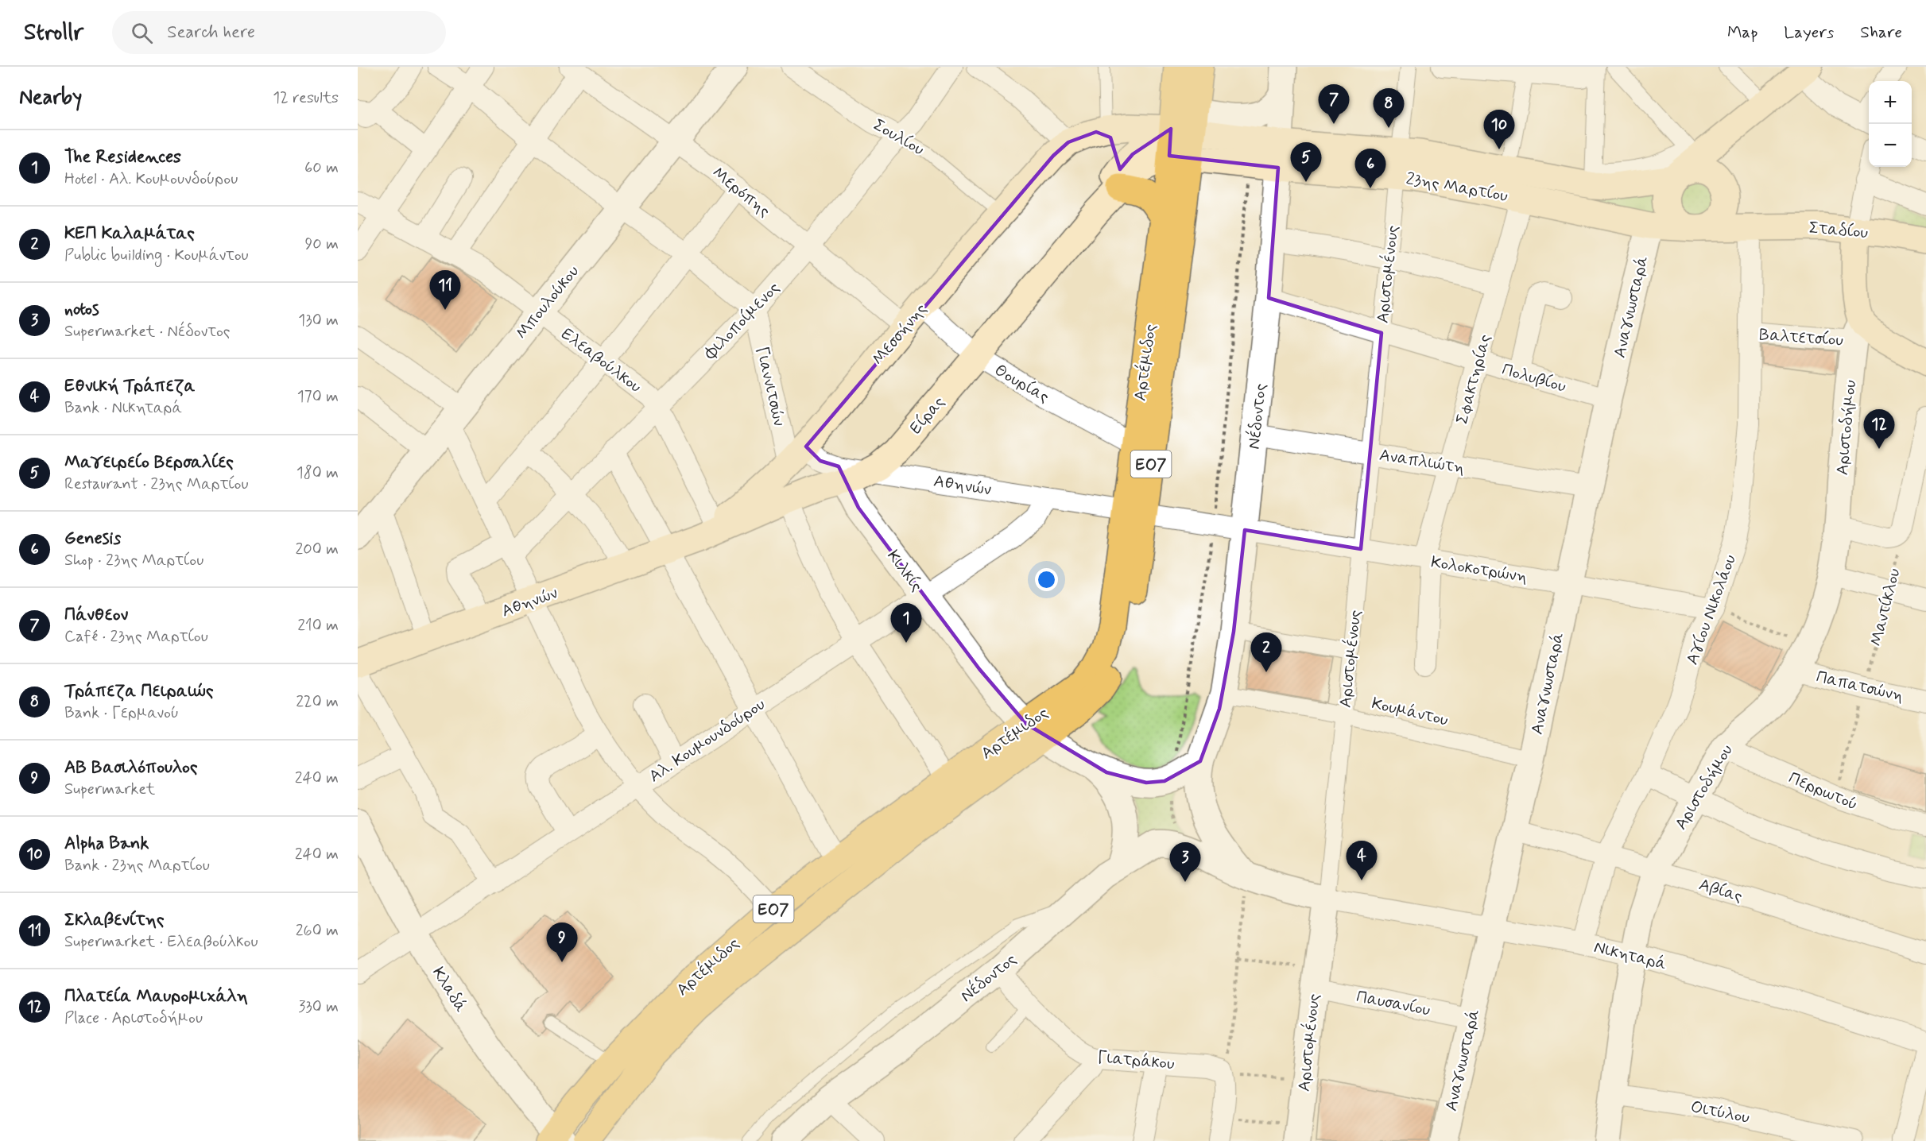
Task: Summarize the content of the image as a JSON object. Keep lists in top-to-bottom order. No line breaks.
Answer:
{"streets":{"main road":["23ης Μαρτίου","Σταδίου","Μεσσήνης","Αρτέμιδος","Είρας","Αριστοδήμου","ΕΟ7","Αθηνών"],"street":["Σουλίου","Μερόπης","Αριστομένους","Μπουλούκου","Αναγνωσταρά","Φιλοποίμενος","Βαλτετσίου","Ελεαβούλκου","Πολυβίου","Σφακτηρίας","Θουρίας","Γιαννιτσών","Νέδοντος","Αναπλιώτη","Κολοκοτρώνη","Κιλκίς","Αγίου Νικολάου","Παπατσώνη","Κουμάντου","Αλ. Κουμουνδούρου","Περρωτού","Αβίας","Νικηταρά","Κλαδά","Παυσανίου","Γιατράκου","Οιτύλου"],"path":["Μαντίκλου"]},"crossings":[["Σουλίου","Φιλοποίμενος"],["Σουλίου","Μεσσήνης"],["23ης Μαρτίου","Σταδίου"],["23ης Μαρτίου","Αριστομένους"],["23ης Μαρτίου","Αναγνωσταρά"],["23ης Μαρτίου","Μεσσήνης"],["23ης Μαρτίου","Αρτέμιδος"],["23ης Μαρτίου","Σφακτηρίας"],["23ης Μαρτίου","Είρας"],["23ης Μαρτίου","Νέδοντος"],["23ης Μαρτίου","Αγίου Νικολάου"],["Μερόπης","Μπουλούκου"],["Μερόπης","Φιλοποίμενος"],["Μερόπης","Μεσσήνης"],["Σταδίου","Αριστοδήμου"],["Σταδίου","Αγίου Νικολάου"],["Αριστομένους","Πολυβίου"],["Αριστομένους","Νέδοντος"],["Αριστομένους","Αναπλιώτη"],["Αριστομένους","Κολοκοτρώνη"],["Αριστομένους","Κουμάντου"],["Αριστομένους","Νικηταρά"],["Αριστομένους","Παυσανίου"],["Μπουλούκου","Ελεαβούλκου"],["Αναγνωσταρά","Πολυβίου"],["Αναγνωσταρά","Αναπλιώτη"],["Αναγνωσταρά","Κολοκοτρώνη"],["Αναγνωσταρά","Κουμάντου"],["Αναγνωσταρά","Αβίας"],["Αναγνωσταρά","Νικηταρά"],["Αναγνωσταρά","Παυσανίου"],["Φιλοποίμενος","Ελεαβούλκου"],["Φιλοποίμενος","Γιαννιτσών"],["Φιλοποίμενος","Αθηνών"],["Μεσσήνης","Ελεαβούλκου"],["Μεσσήνης","Αρτέμιδος"],["Μεσσήνης","Θουρίας"],["Μεσσήνης","Γιαννιτσών"],["Μεσσήνης","Είρας"],["Μεσσήνης","Αθηνών"],["Βαλτετσίου","Αριστοδήμου"],["Βαλτετσίου","Αγίου Νικολάου"],["Ελεαβούλκου","Είρας"],["Ελεαβούλκου","Αθηνών"],["Αρτέμιδος","Θουρίας"],["Αρτέμιδος","Είρας"],["Αρτέμιδος","Αθηνών"],["Αρτέμιδος","Κιλκίς"],["Αρτέμιδος","Κλαδά"],["Πολυβίου","Σφακτηρίας"],["Πολυβίου","Νέδοντος"],["Σφακτηρίας","Αναπλιώτη"],["Σφακτηρίας","Κολοκοτρώνη"],["Θουρίας","Είρας"],["Γιαννιτσών","Αθηνών"],["Είρας","Αθηνών"],["Είρας","Κιλκίς"],["Νέδοντος","Αναπλιώτη"],["Νέδοντος","Αθηνών"],["Νέδοντος","Κολοκοτρώνη"],["Νέδοντος","Κουμάντου"],["Νέδοντος","Νικηταρά"],["Νέδοντος","Γιατράκου"],["Αριστοδήμου","Παπατσώνη"],["Αριστοδήμου","Περρωτού"],["Αριστοδήμου","Αβίας"],["Αριστοδήμου","Νικηταρά"],["Αριστοδήμου","Οιτύλου"],["Αθηνών","Κολοκοτρώνη"],["Αθηνών","Αλ. Κουμουνδούρου"],["Κολοκοτρώνη","Αγίου Νικολάου"],["Κιλκίς","Αλ. Κουμουνδούρου"],["Μαντίκλου","Παπατσώνη"],["Μαντίκλου","Περρωτού"],["Αγίου Νικολάου","Αβίας"],["Αγίου Νικολάου","Νικηταρά"],["Αλ. Κουμουνδούρου","Κλαδά"]],"page":{"header":"Strollr","search":"Search here","nav":["Map","Layers","Share"],"heading":["Nearby","12 results"],"map_buttons":["+","−"],"pins":["7","8","10","5","6","11","12","1","2","4","3","9"],"list":[{"mark":"1","name":"The Residences","note":"Hotel · Αλ. Κουμουνδούρου","value":"60 m"},{"mark":"2","name":"ΚΕΠ Καλαμάτας","note":"Public building · Κουμάντου","value":"90 m"},{"mark":"3","name":"notos","note":"Supermarket · Νέδοντος","value":"130 m"},{"mark":"4","name":"Εθνική Τράπεζα","note":"Bank · Νικηταρά","value":"170 m"},{"mark":"5","name":"Μαγειρείο Βερσαλίες","note":"Restaurant · 23ης Μαρτίου","value":"180 m"},{"mark":"6","name":"Genesis","note":"Shop · 23ης Μαρτίου","value":"200 m"},{"mark":"7","name":"Πάνθεον","note":"Café · 23ης Μαρτίου","value":"210 m"},{"mark":"8","name":"Τράπεζα Πειραιώς","note":"Bank · Γερμανού","value":"220 m"},{"mark":"9","name":"ΑΒ Βασιλόπουλος","note":"Supermarket","value":"240 m"},{"mark":"10","name":"Alpha Bank","note":"Bank · 23ης Μαρτίου","value":"240 m"},{"mark":"11","name":"Σκλαβενίτης","note":"Supermarket · Ελεαβούλκου","value":"260 m"},{"mark":"12","name":"Πλατεία Μαυρομιχάλη","note":"Place · Αριστοδήμου","value":"330 m"}]}}
